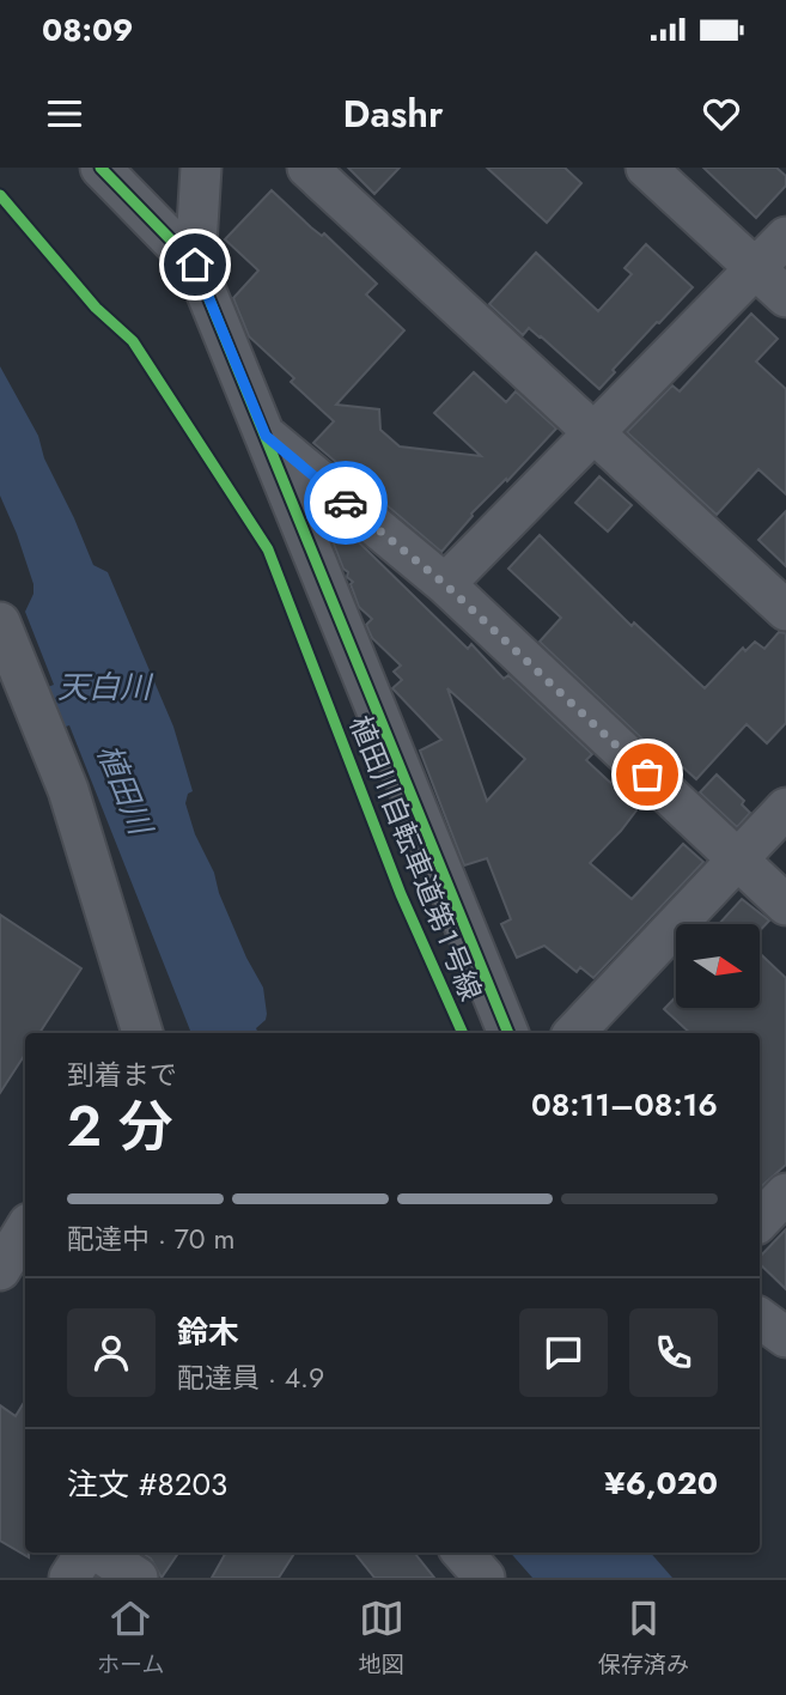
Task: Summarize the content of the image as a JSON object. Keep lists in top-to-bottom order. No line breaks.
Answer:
{"streets":{"cycle path":["植田川自転車道第１号線"]},"water":["天白川","植田川"],"north":"right","page":{"status":"08:09","header":"Dashr","heading":["2 分","到着まで","08:11–08:16"],"panel":["鈴木","配達員 · 4.9","注文 #8203","¥6,020"],"bar":"配達中 · 70 m","tabs":["ホーム","地図","保存済み"]}}
